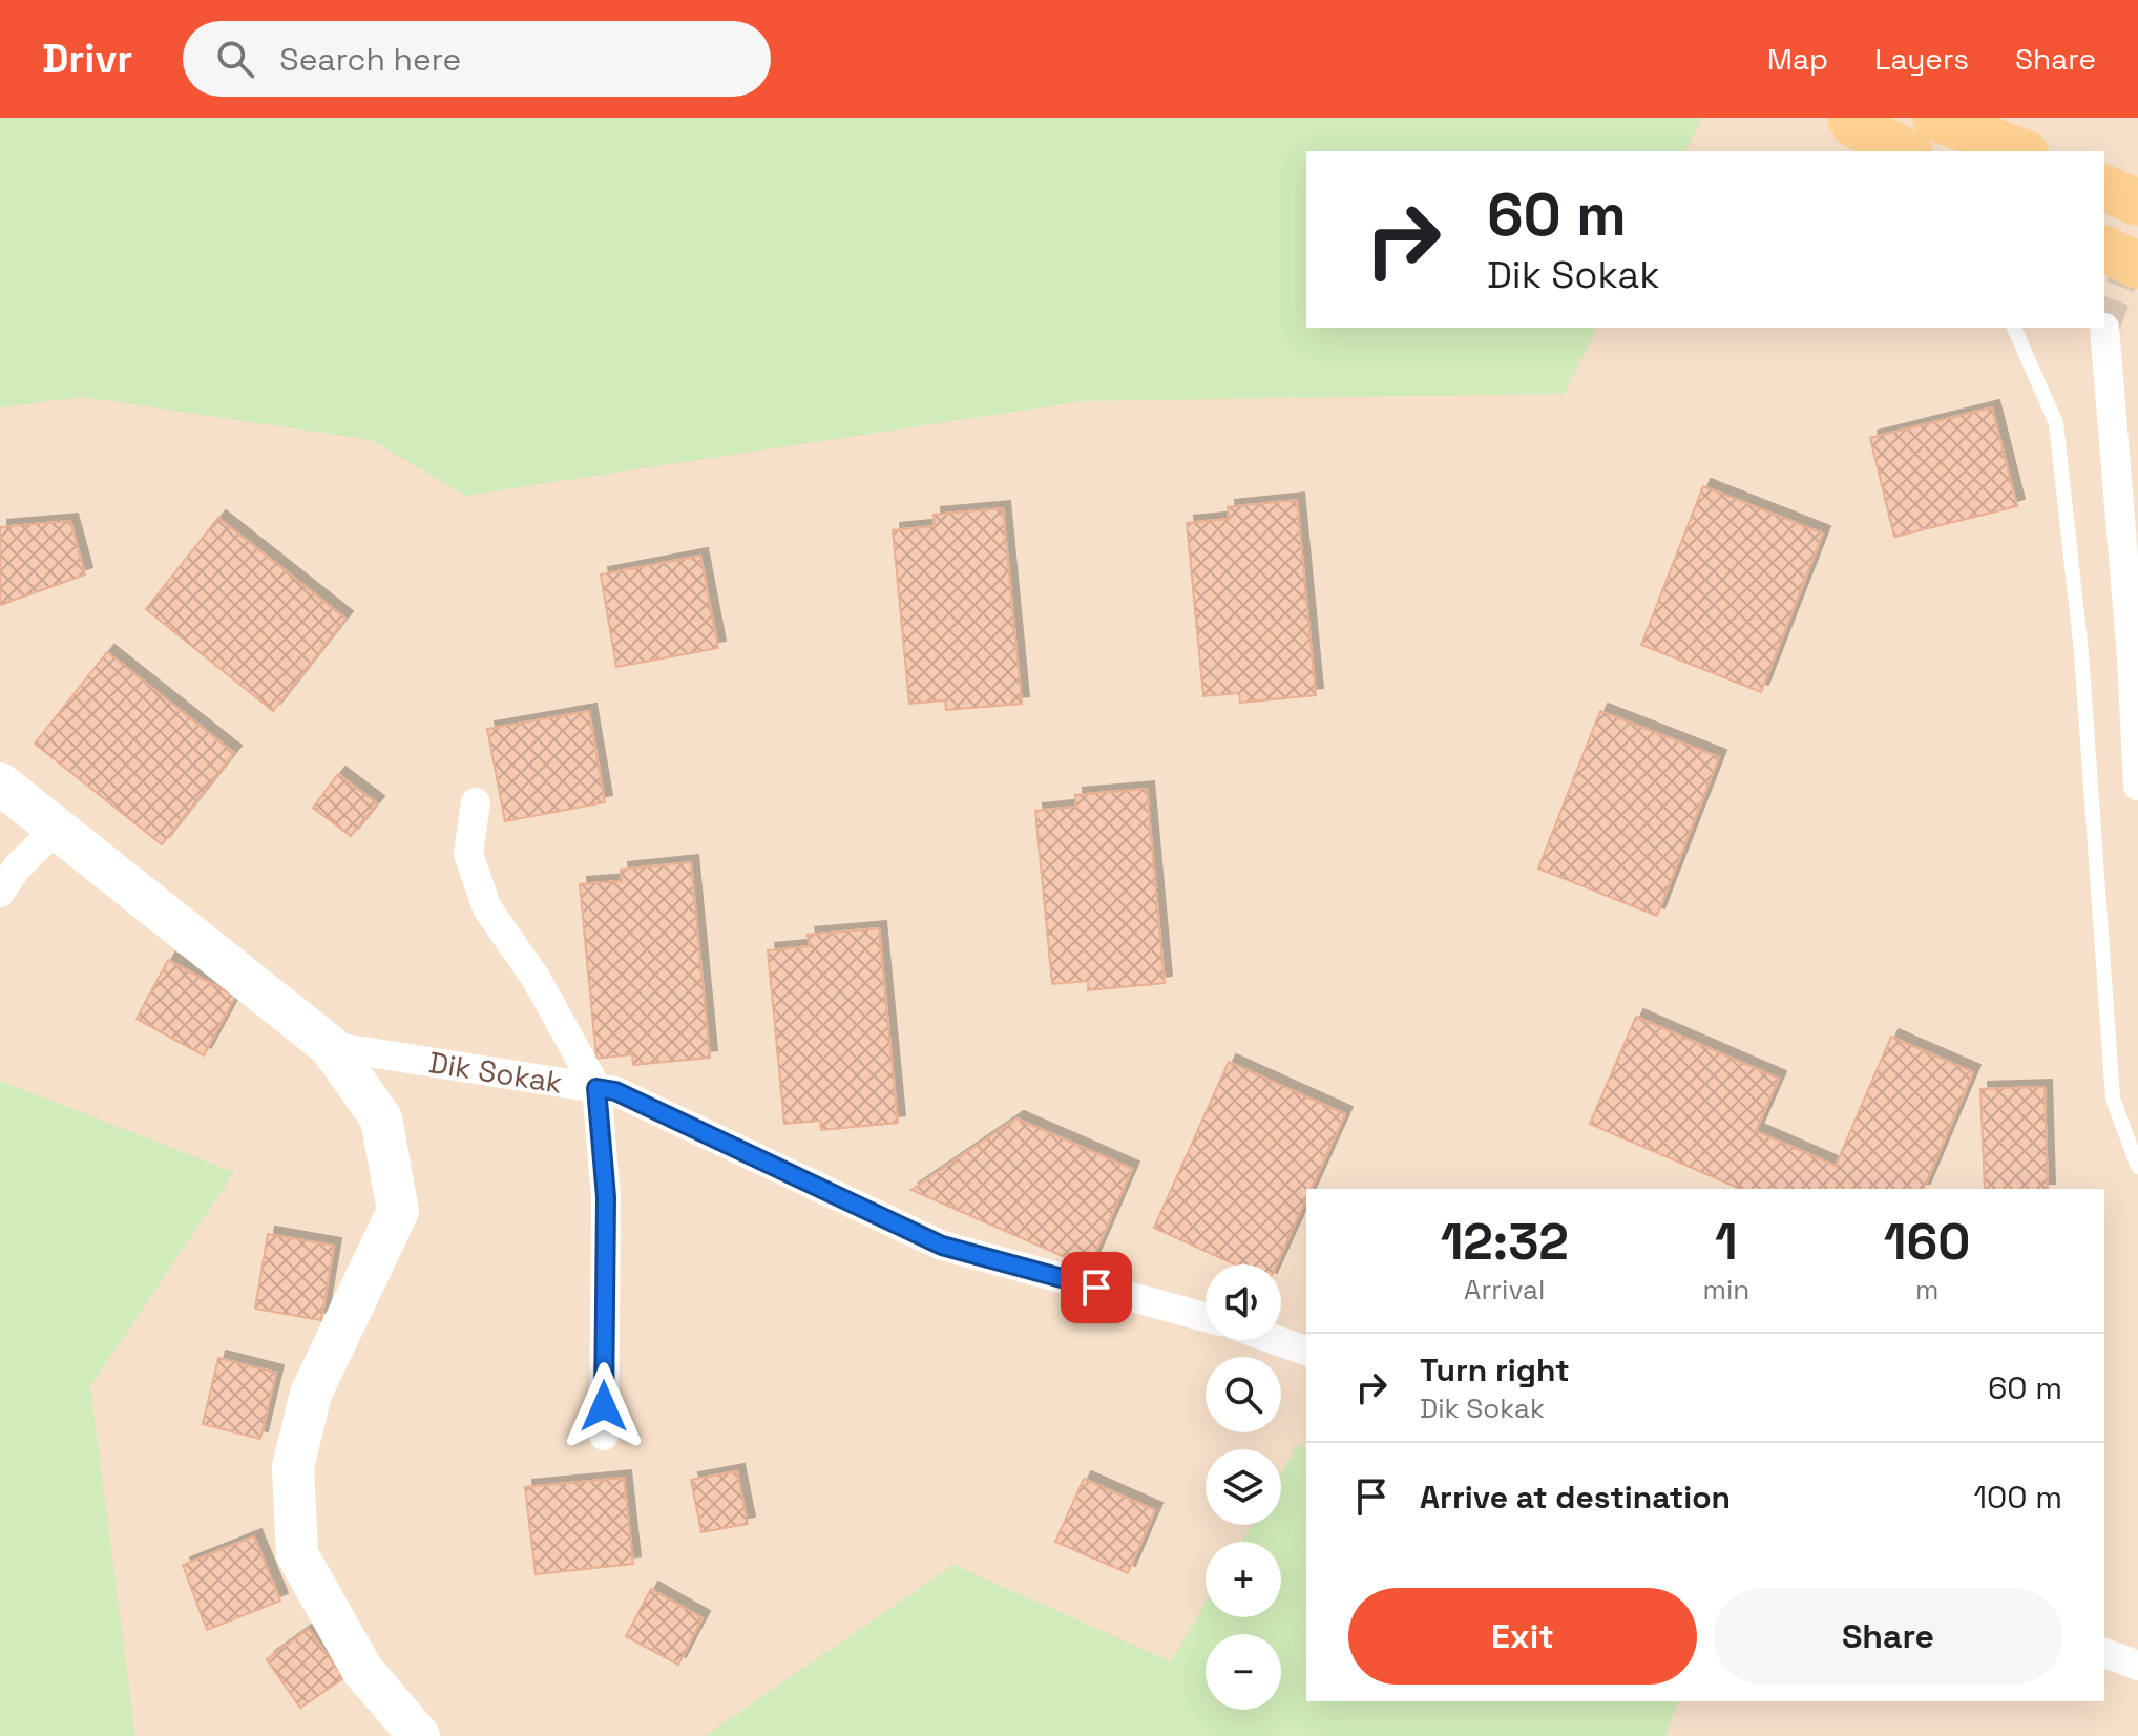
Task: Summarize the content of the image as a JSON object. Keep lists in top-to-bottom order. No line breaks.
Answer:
{"streets":{"street":["Dik Sokak"]},"page":{"header":"Drivr","search":"Search here","nav":["Map","Layers","Share"],"turn":["60 m","Dik Sokak"],"eta":["12:32","Arrival","1","min","160","m"],"map_buttons":["+","−"],"list":[{"name":"Turn right","note":"Dik Sokak","value":"60 m"},{"name":"Arrive at destination","value":"100 m"}],"buttons":["Exit","Share"]}}
